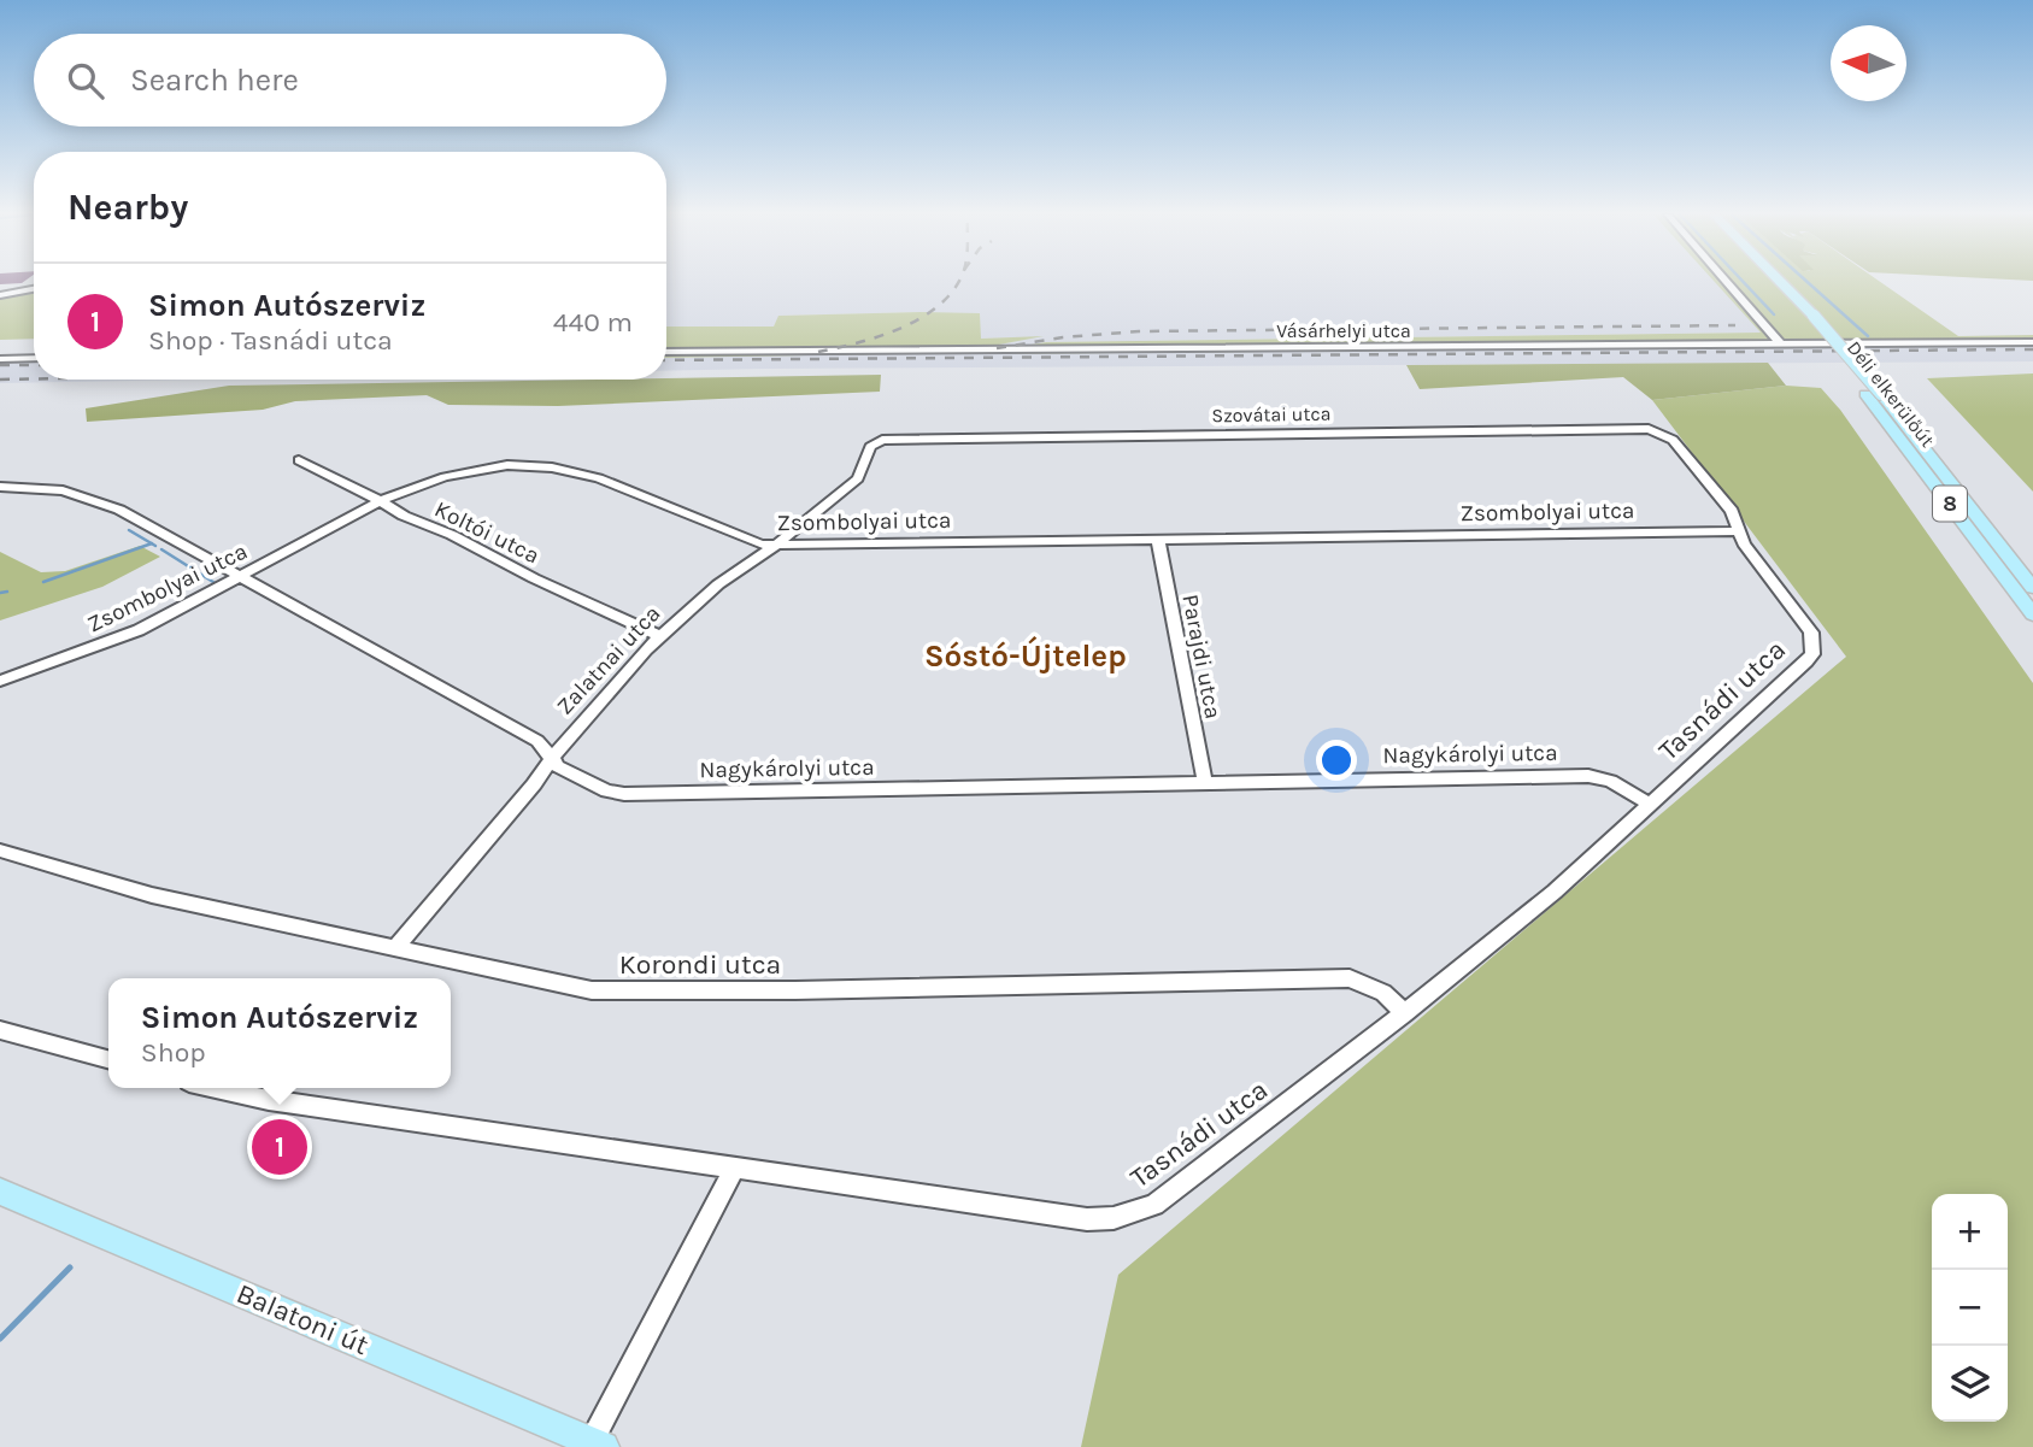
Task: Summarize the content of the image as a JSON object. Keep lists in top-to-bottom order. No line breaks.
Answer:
{"streets":{"main road":["Déli elkerülőút","8","Balatoni út"],"street":["Vásárhelyi utca","Szovátai utca","Zsombolyai utca","Koltói utca","Parajdi utca","Zalatnai utca","Tasnádi utca","Nagykárolyi utca","Korondi utca"]},"crossings":[["Szovátai utca","Zalatnai utca"],["Szovátai utca","Tasnádi utca"],["Zsombolyai utca","Koltói utca"],["Zsombolyai utca","Parajdi utca"],["Zsombolyai utca","Zalatnai utca"],["Zsombolyai utca","Tasnádi utca"],["Zsombolyai utca","Nagykárolyi utca"],["Koltói utca","Zalatnai utca"],["Parajdi utca","Nagykárolyi utca"],["Zalatnai utca","Nagykárolyi utca"],["Zalatnai utca","Korondi utca"],["Tasnádi utca","Nagykárolyi utca"],["Tasnádi utca","Korondi utca"]],"districts":["Sóstó-Újtelep"],"north":"left","page":{"search":"Search here","heading":"Nearby","list":[{"mark":"1","name":"Simon Autószerviz","note":"Shop · Tasnádi utca","value":"440 m"}],"popup":["Simon Autószerviz","Shop"],"pins":"1","map_buttons":["+","−"]}}
